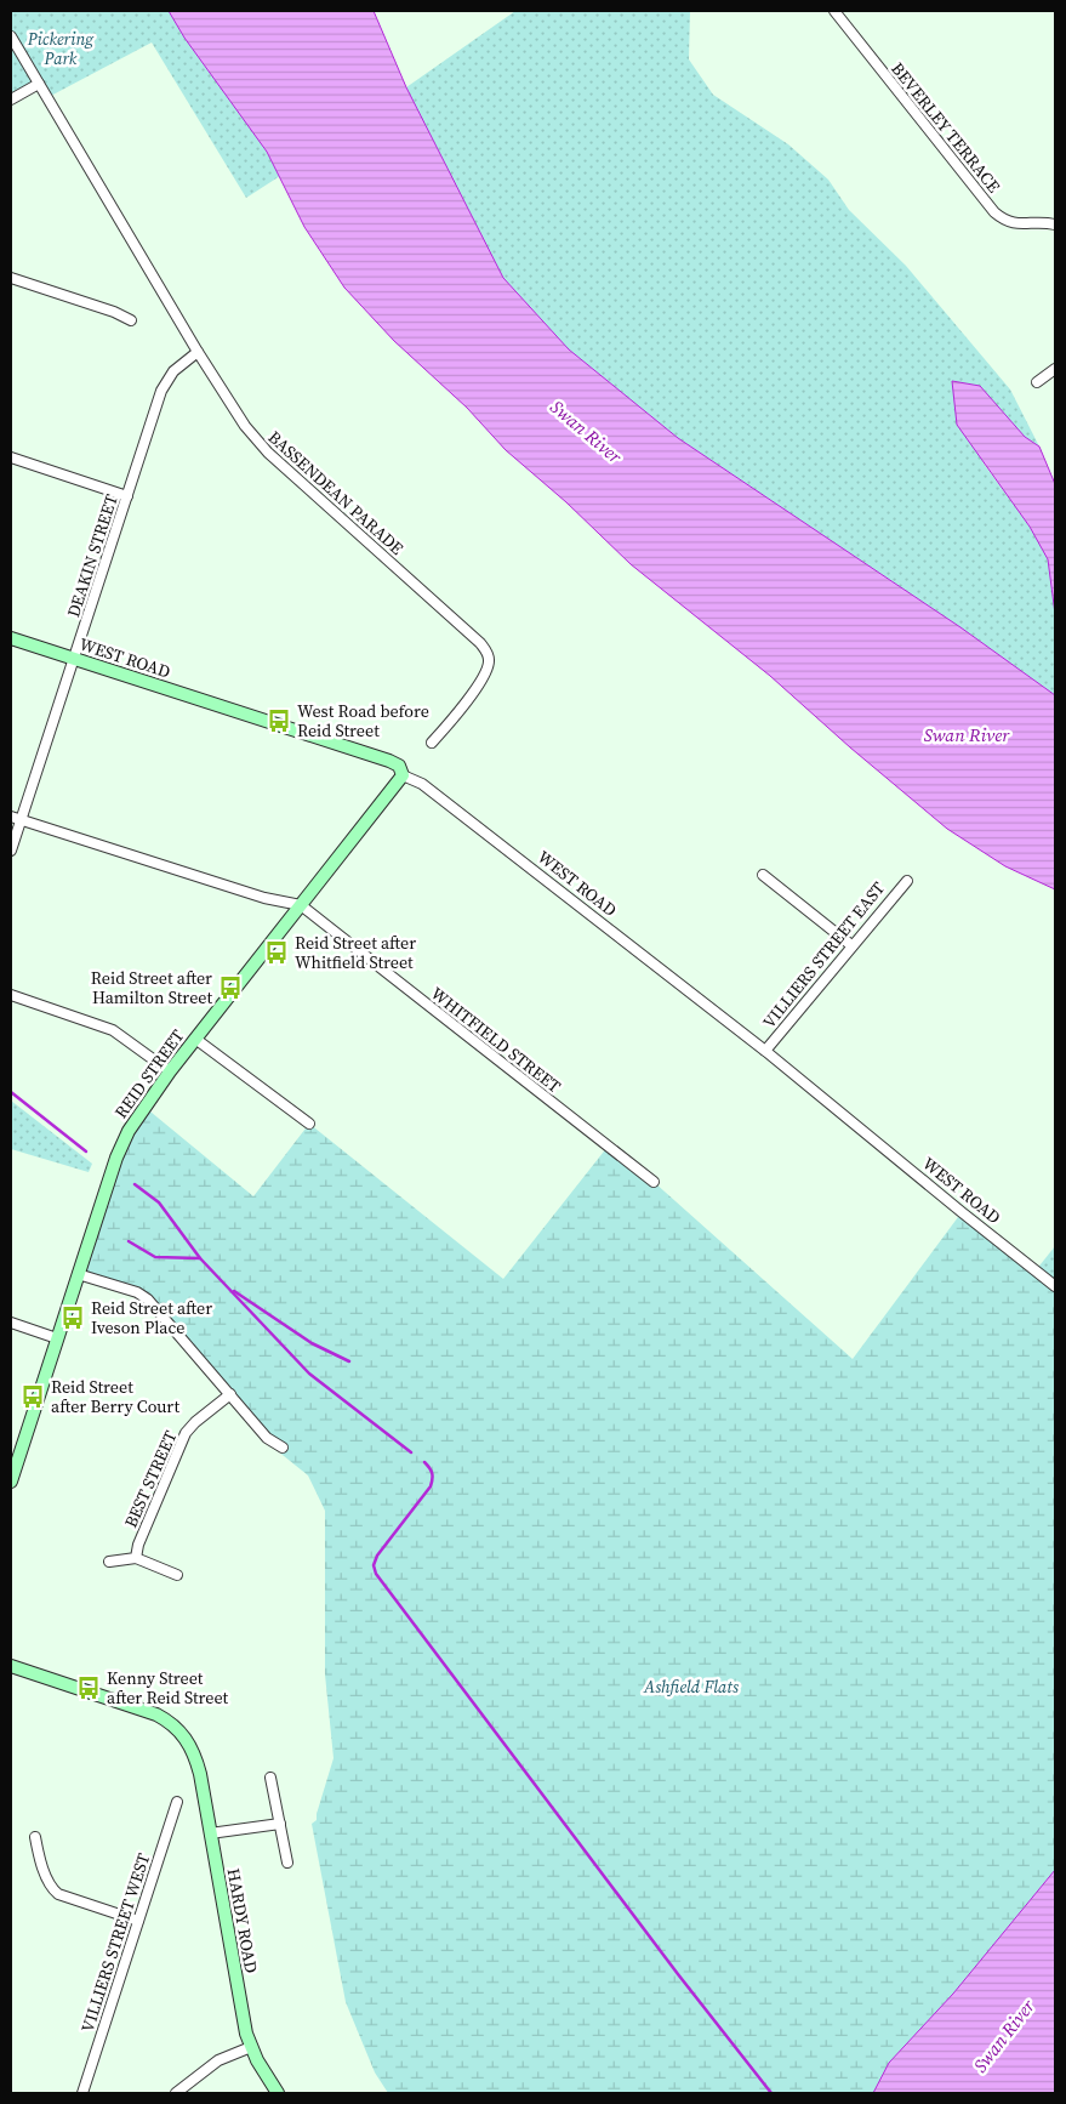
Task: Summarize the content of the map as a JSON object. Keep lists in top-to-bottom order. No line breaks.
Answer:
{"streets":{"street":["BEVERLEY TERRACE","BASSENDEAN PARADE","DEAKIN STREET","WEST ROAD","VILLIERS STREET EAST","WHITFIELD STREET","REID STREET","BEST STREET","HARDY ROAD","VILLIERS STREET WEST"]},"crossings":[["BASSENDEAN PARADE","DEAKIN STREET"],["DEAKIN STREET","WEST ROAD"],["DEAKIN STREET","WHITFIELD STREET"],["WEST ROAD","VILLIERS STREET EAST"],["WEST ROAD","REID STREET"],["WHITFIELD STREET","REID STREET"]],"water":["Swan River"],"parks":["Pickering Park","Ashfield Flats"],"places":{"bus stop":["West Road before Reid Street","Reid Street after Whitfield Street","Reid Street after Hamilton Street","Reid Street after Iveson Place","Reid Street after Berry Court","Kenny Street after Reid Street"]}}
